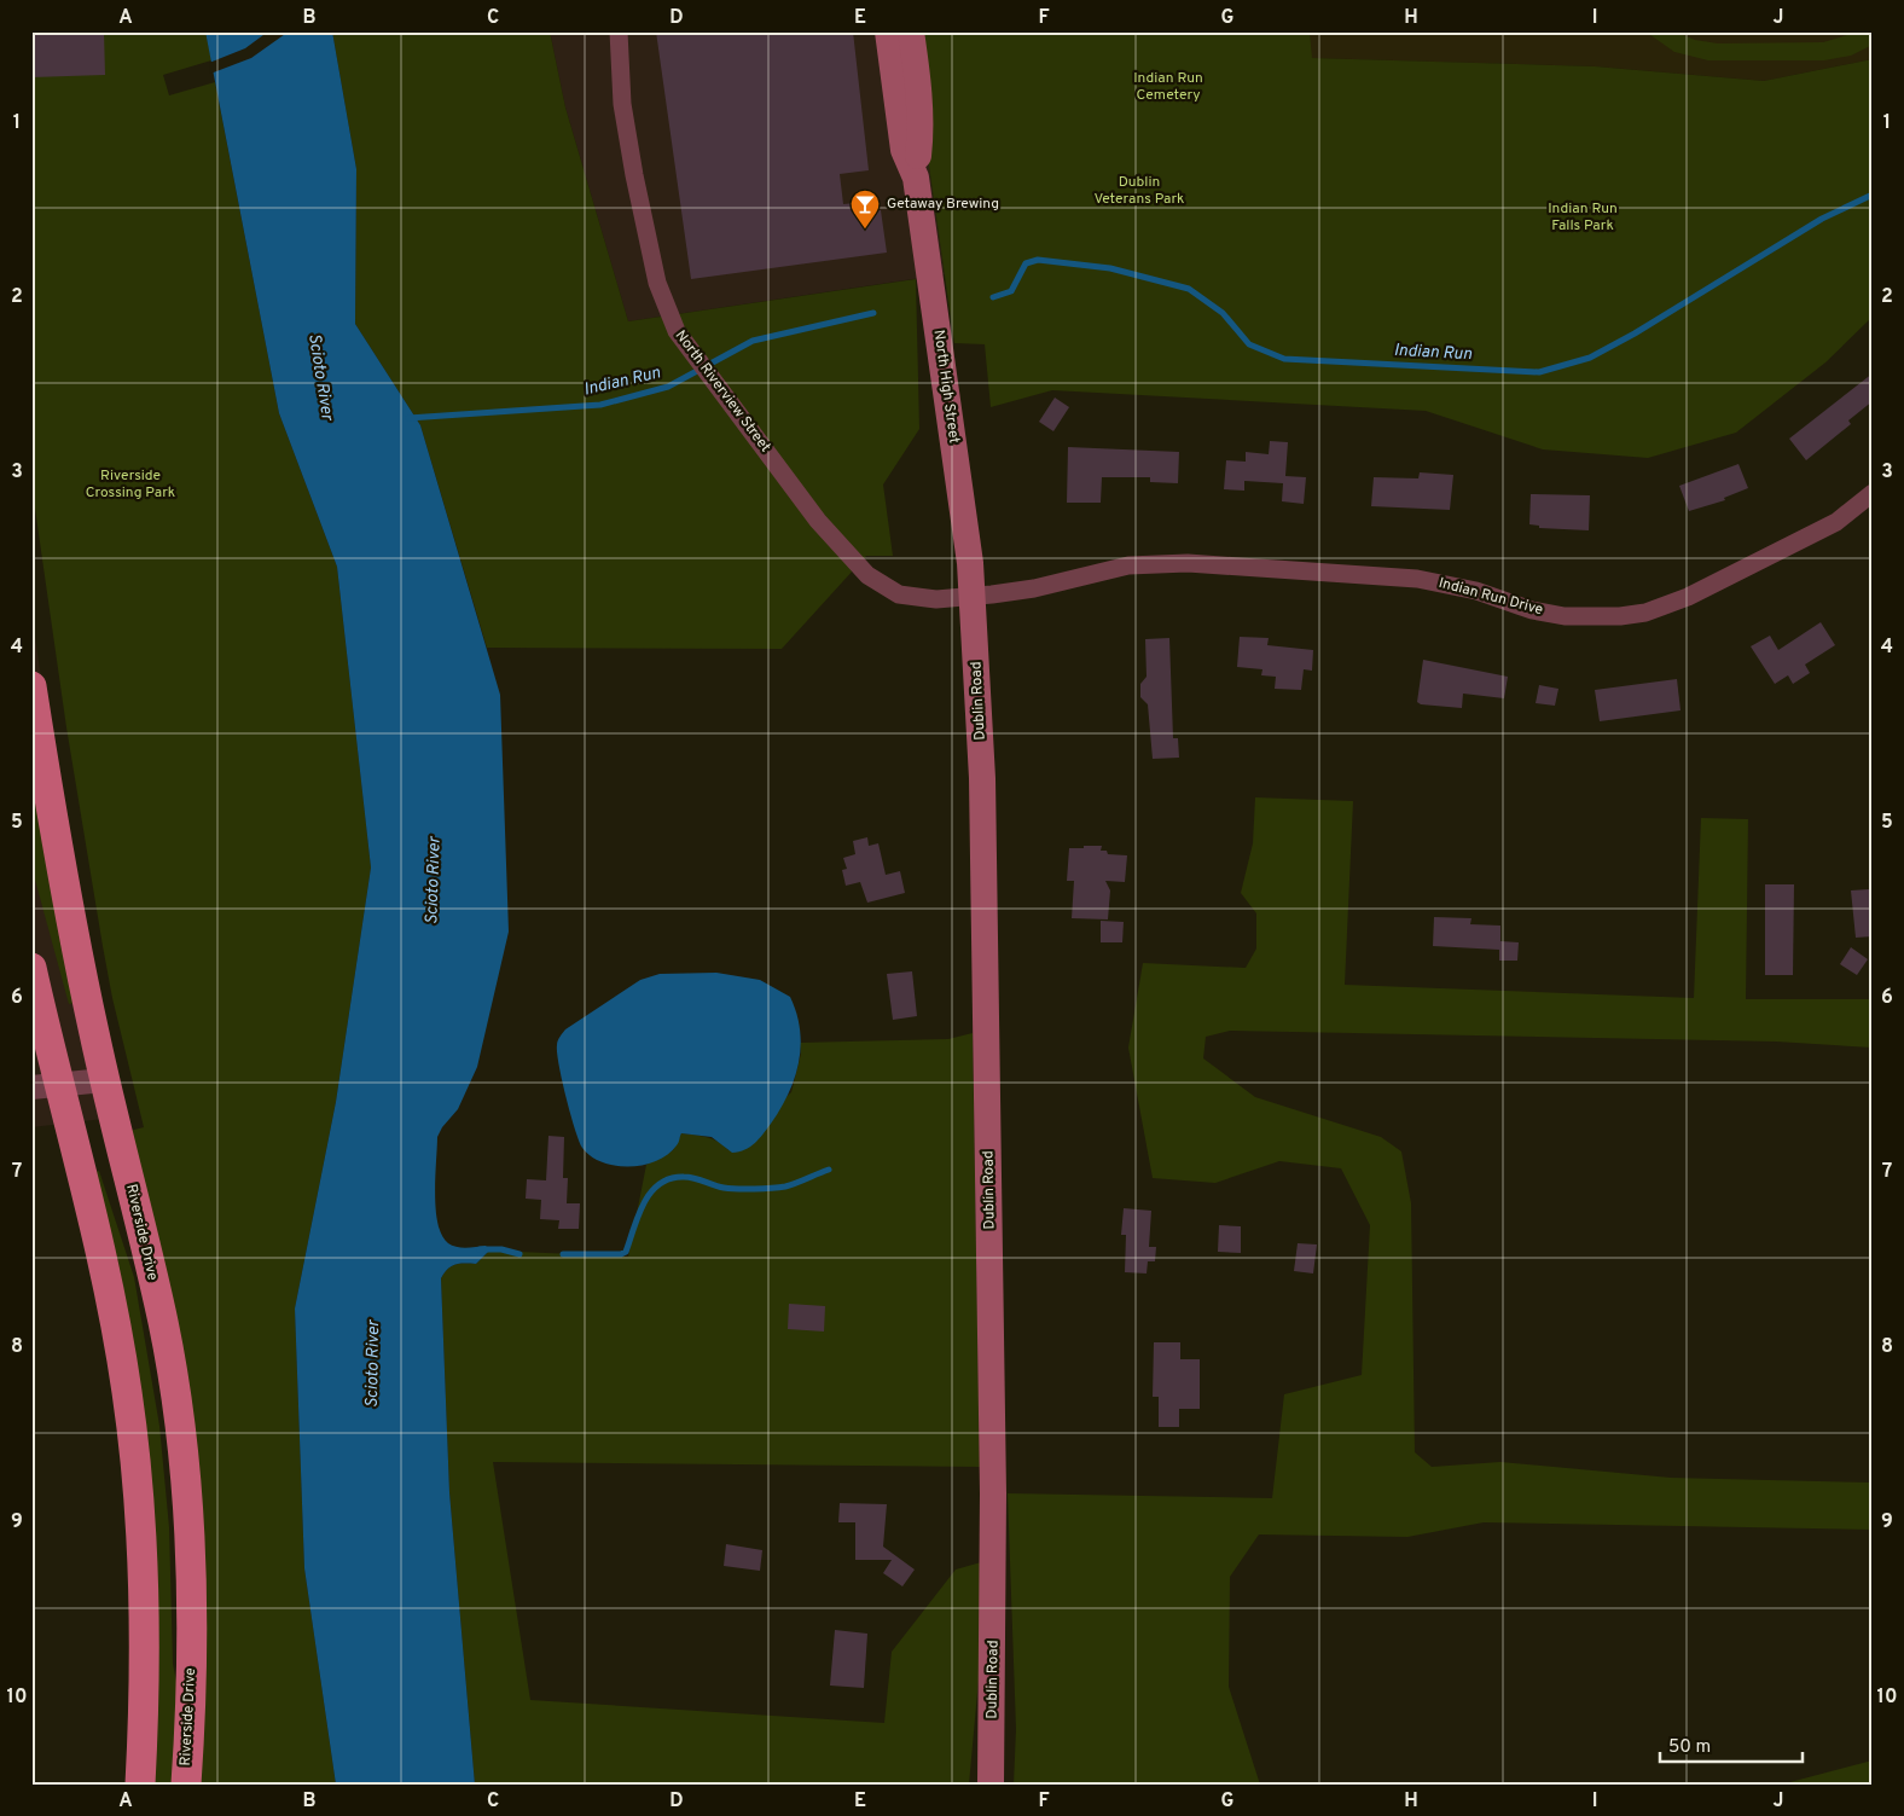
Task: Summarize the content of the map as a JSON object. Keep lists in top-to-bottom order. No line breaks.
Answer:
{"streets":{"main road":["North High Street","Dublin Road","Riverside Drive"],"street":["North Riverview Street","Indian Run Drive"]},"crossings":[["North High Street","North Riverview Street"],["North High Street","Indian Run Drive"],["North High Street","Dublin Road"],["North Riverview Street","Indian Run Drive"],["North Riverview Street","Dublin Road"],["Indian Run Drive","Dublin Road"]],"water":["Indian Run","Scioto River"],"parks":["Indian Run Cemetery","Dublin Veterans Park","Indian Run Falls Park","Riverside Crossing Park"],"places":{"bar":["Getaway Brewing"]},"scale_bar":"50 m","grid":{"columns":["A","B","C","D","E","F","G","H","I","J"],"rows":["1","2","3","4","5","6","7","8","9","10"]}}
